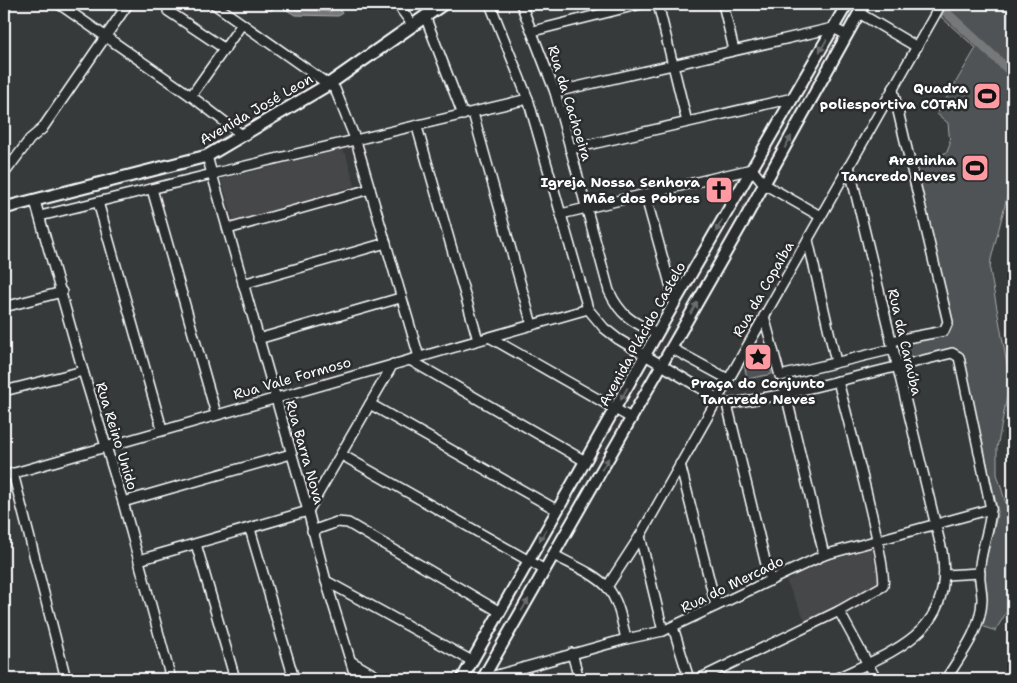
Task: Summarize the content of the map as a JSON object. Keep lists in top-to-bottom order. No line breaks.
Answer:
{"streets":{"main road":["Avenida José Leon"],"street":["Rua da Cachoeira","Rua da Copaíba","Avenida Plácido Castelo","Rua da Caraúba","Rua Vale Formoso","Rua Reino Unido","Rua Barra Nova","Rua do Mercado"]},"crossings":[["Rua da Cachoeira","Avenida Plácido Castelo"],["Avenida José Leon","Rua Reino Unido"],["Avenida José Leon","Rua Barra Nova"],["Rua da Copaíba","Rua da Caraúba"],["Rua da Caraúba","Rua do Mercado"],["Rua Vale Formoso","Rua Reino Unido"],["Rua Vale Formoso","Rua Barra Nova"]],"places":{"sports":["Quadra poliesportiva COTAN","Areninha Tancredo Neves"],"church":["Igreja Nossa Senhora Mãe dos Pobres"],"place":["Praça do Conjunto Tancredo Neves"]}}
